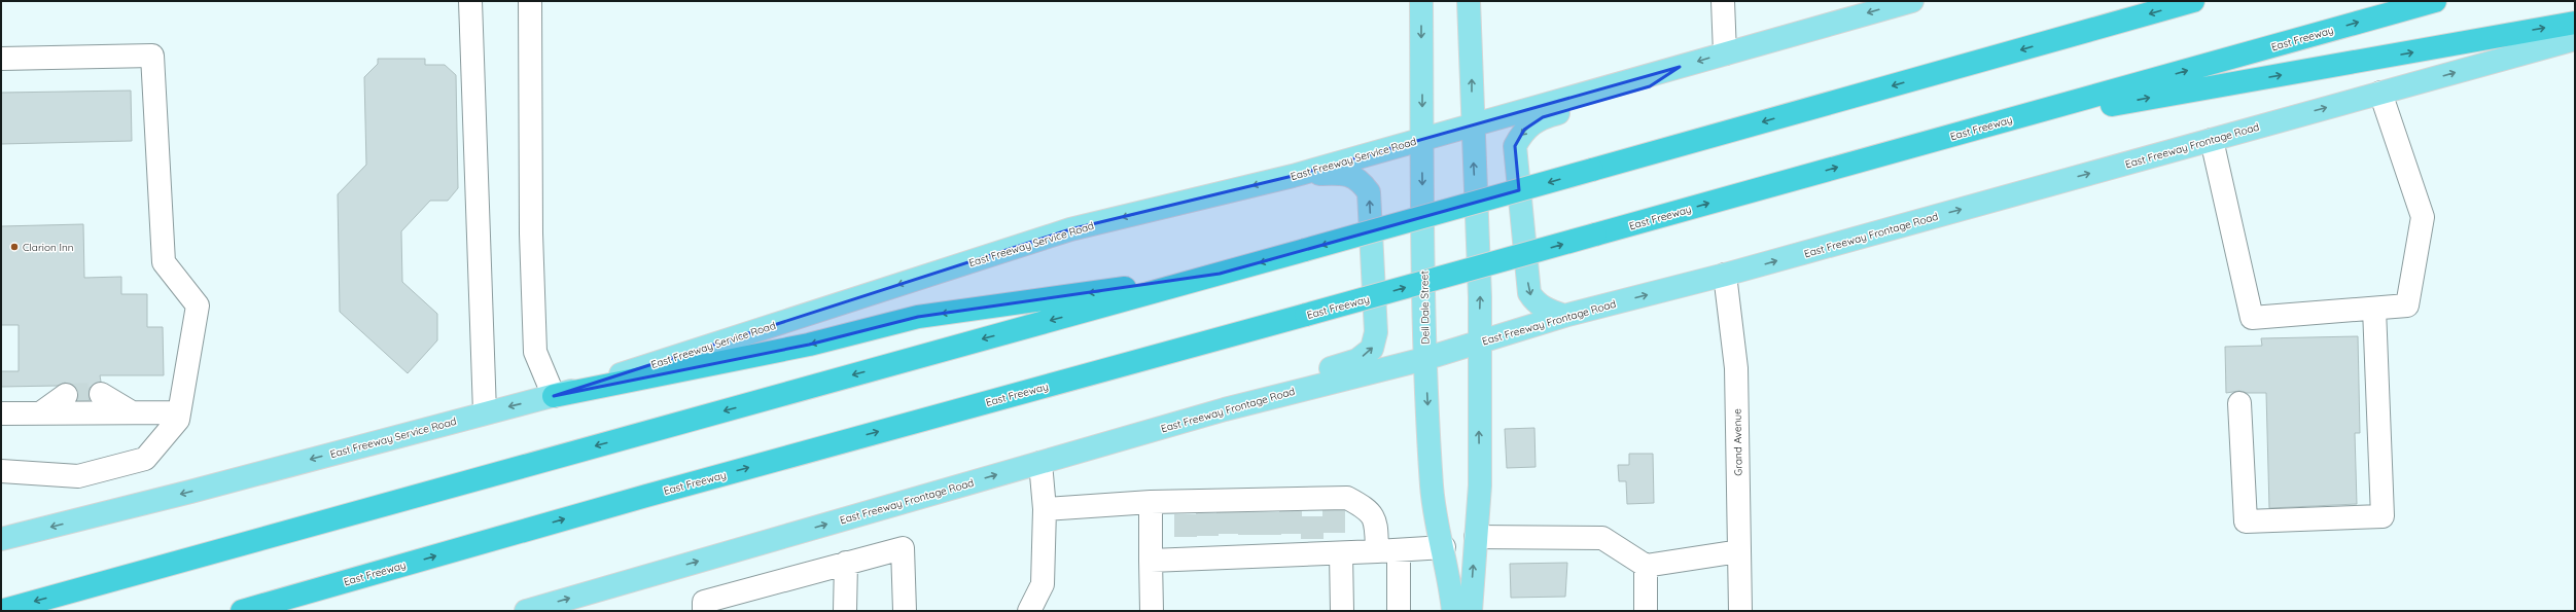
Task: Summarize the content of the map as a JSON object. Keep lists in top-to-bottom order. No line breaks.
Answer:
{"streets":{"highway":["East Freeway"],"main road":["East Freeway Frontage Road","East Freeway Service Road","Dell Dale Street"],"street":["Grand Avenue"]},"crossings":[["East Freeway Frontage Road","Dell Dale Street"],["East Freeway Frontage Road","Grand Avenue"],["East Freeway Service Road","Dell Dale Street"]],"one_way":["East Freeway Frontage Road","East Freeway Service Road"],"places":["Clarion Inn"]}
